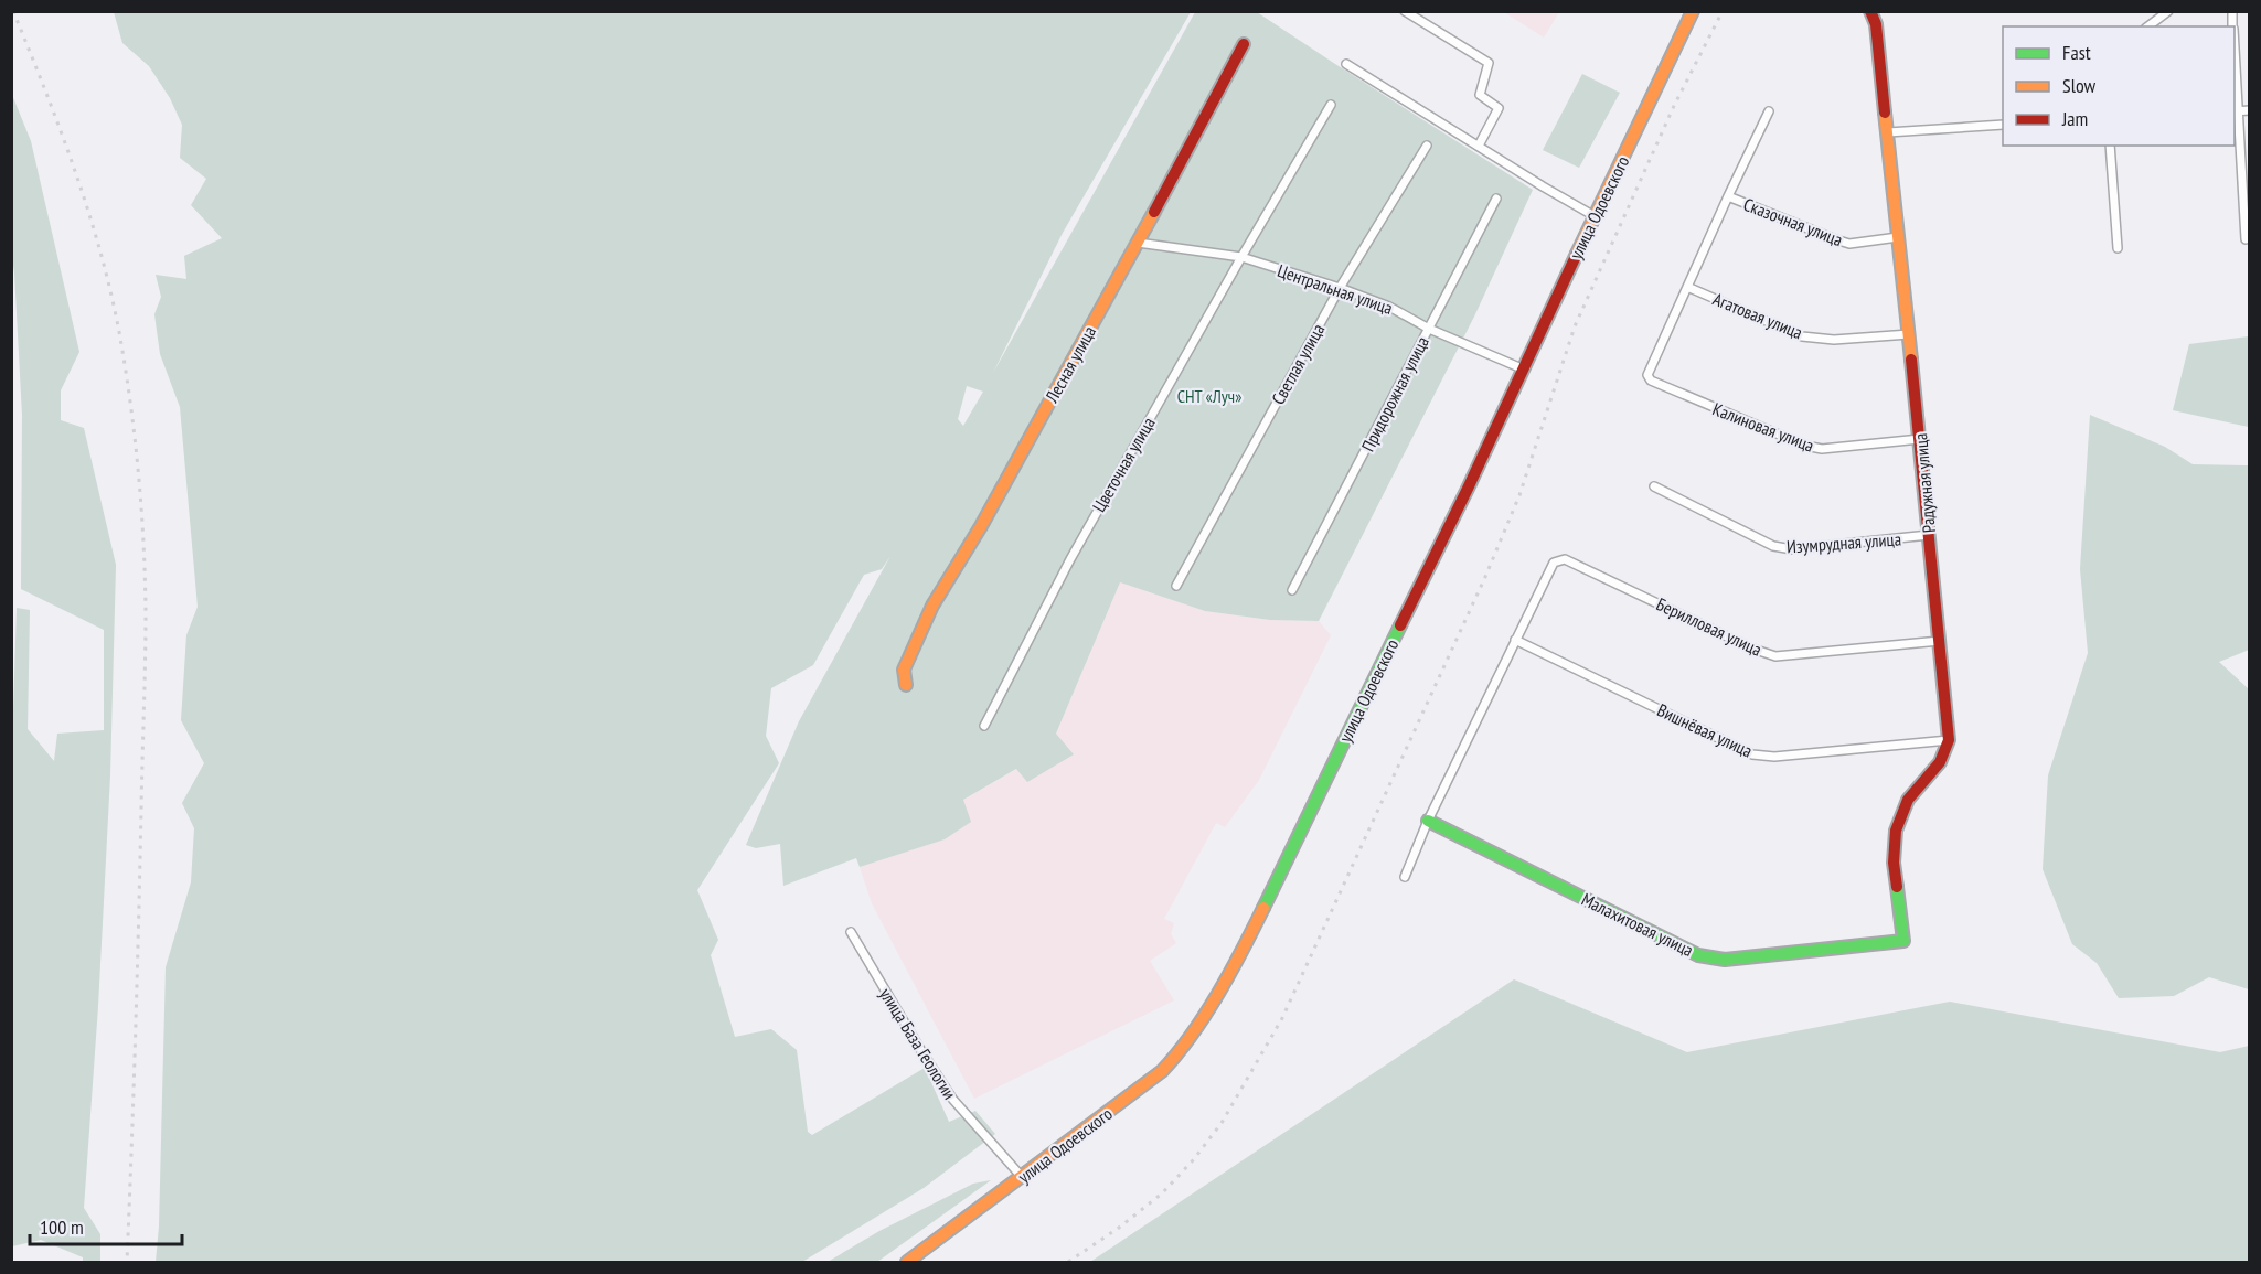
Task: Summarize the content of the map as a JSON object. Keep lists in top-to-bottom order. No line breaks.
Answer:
{"streets":{"street":["улица Одоевского","Сказочная улица","Центральная улица","Агатовая улица","Лесная улица","Светлая улица","Придорожная улица","Калиновая улица","Цветочная улица","Радужная улица","Изумрудная улица","Берилловая улица","Вишнёвая улица","Малахитовая улица","улица База Геологии"]},"crossings":[["улица Одоевского","Центральная улица"],["улица Одоевского","улица База Геологии"],["Сказочная улица","Радужная улица"],["Центральная улица","Лесная улица"],["Центральная улица","Светлая улица"],["Центральная улица","Придорожная улица"],["Центральная улица","Цветочная улица"],["Агатовая улица","Калиновая улица"],["Агатовая улица","Радужная улица"],["Калиновая улица","Радужная улица"],["Радужная улица","Изумрудная улица"],["Радужная улица","Берилловая улица"],["Радужная улица","Вишнёвая улица"],["Радужная улица","Малахитовая улица"],["Берилловая улица","Вишнёвая улица"],["Вишнёвая улица","Малахитовая улица"]],"parks":["СНТ «Луч»"],"legend":["Fast","Slow","Jam"],"scale_bar":"100 m"}
